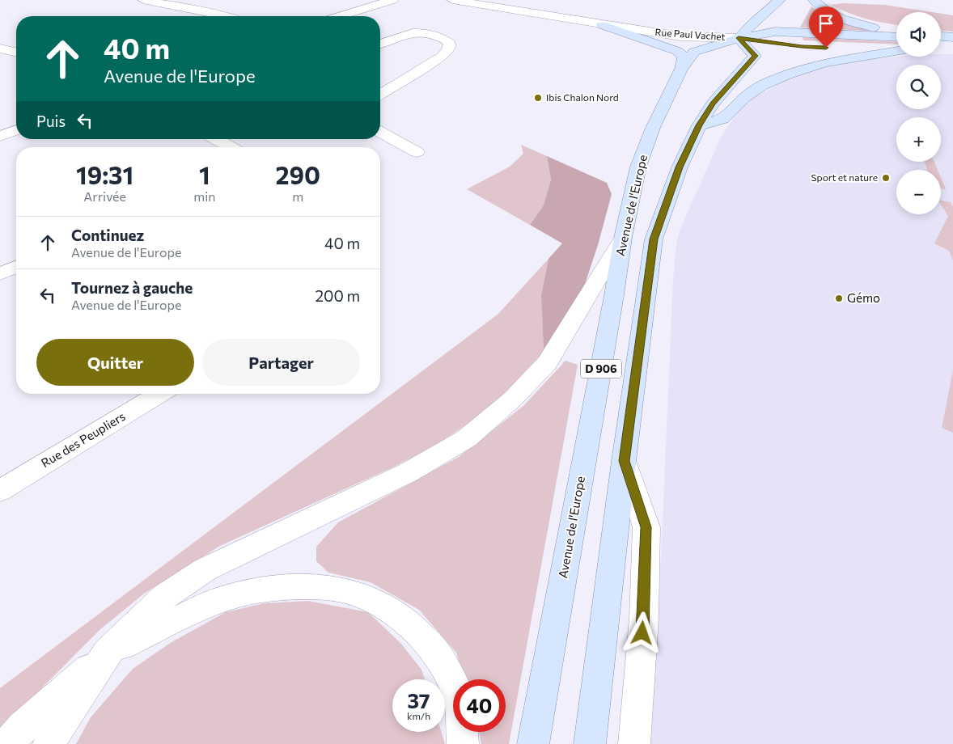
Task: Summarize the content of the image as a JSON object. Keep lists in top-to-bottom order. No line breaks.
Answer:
{"streets":{"main road":["Avenue de l'Europe","D 906"],"street":["Rue Paul Vachet","Rue des Peupliers"]},"crossings":[["Rue Paul Vachet","Avenue de l'Europe"],["Rue Paul Vachet","D 906"],["Avenue de l'Europe","D 906"]],"places":["Ibis Chalon Nord","Sport et nature","Gémo"],"page":{"map_buttons":["+","−"],"turn":["40 m","Avenue de l'Europe"],"then":"Puis","eta":["19:31","Arrivée","1","min","290","m"],"list":[{"name":"Continuez","note":"Avenue de l'Europe","value":"40 m"},{"name":"Tournez à gauche","note":"Avenue de l'Europe","value":"200 m"}],"buttons":["Quitter","Partager"],"speed":"37 km/h","limit":"40"}}
